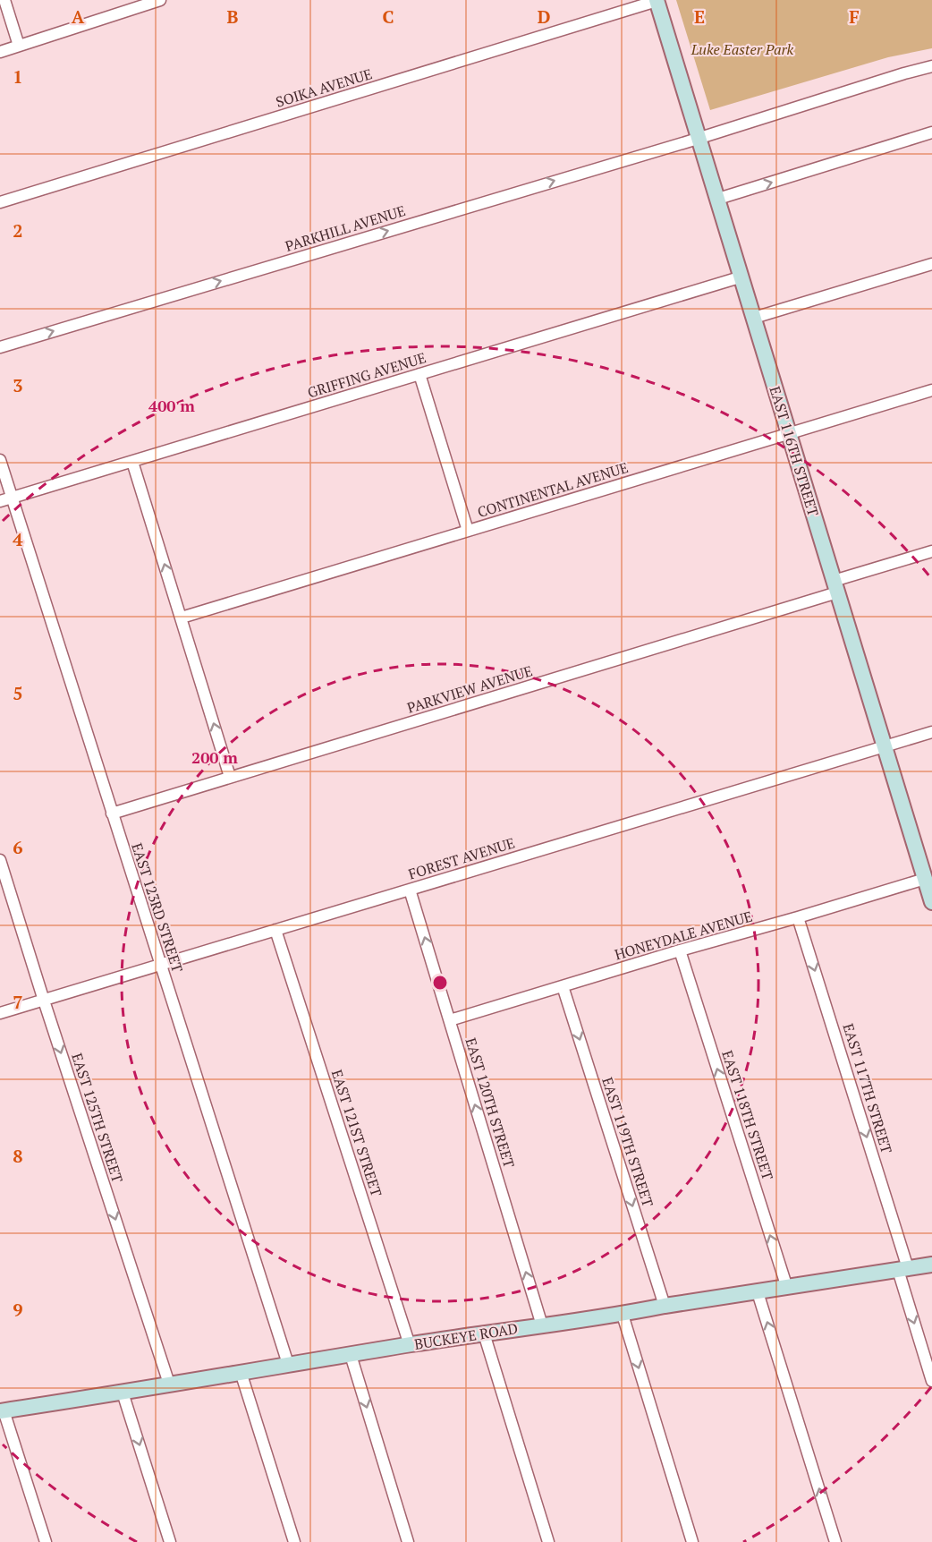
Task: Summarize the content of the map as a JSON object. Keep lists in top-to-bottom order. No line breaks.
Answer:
{"streets":{"street":["SOIKA AVENUE","PARKHILL AVENUE","GRIFFING AVENUE","EAST 116TH STREET","CONTINENTAL AVENUE","PARKVIEW AVENUE","FOREST AVENUE","EAST 123RD STREET","HONEYDALE AVENUE","EAST 117TH STREET","EAST 120TH STREET","EAST 118TH STREET","EAST 125TH STREET","EAST 121ST STREET","EAST 119TH STREET","BUCKEYE ROAD"]},"crossings":[["SOIKA AVENUE","EAST 116TH STREET"],["PARKHILL AVENUE","EAST 116TH STREET"],["GRIFFING AVENUE","EAST 116TH STREET"],["GRIFFING AVENUE","EAST 123RD STREET"],["EAST 116TH STREET","CONTINENTAL AVENUE"],["EAST 116TH STREET","PARKVIEW AVENUE"],["EAST 116TH STREET","FOREST AVENUE"],["EAST 116TH STREET","HONEYDALE AVENUE"],["PARKVIEW AVENUE","EAST 123RD STREET"],["FOREST AVENUE","EAST 123RD STREET"],["FOREST AVENUE","EAST 120TH STREET"],["FOREST AVENUE","EAST 125TH STREET"],["FOREST AVENUE","EAST 121ST STREET"],["EAST 123RD STREET","BUCKEYE ROAD"],["HONEYDALE AVENUE","EAST 117TH STREET"],["HONEYDALE AVENUE","EAST 120TH STREET"],["HONEYDALE AVENUE","EAST 118TH STREET"],["HONEYDALE AVENUE","EAST 119TH STREET"],["EAST 117TH STREET","BUCKEYE ROAD"],["EAST 120TH STREET","BUCKEYE ROAD"],["EAST 118TH STREET","BUCKEYE ROAD"],["EAST 125TH STREET","BUCKEYE ROAD"],["EAST 121ST STREET","BUCKEYE ROAD"],["EAST 119TH STREET","BUCKEYE ROAD"]],"one_way":["PARKHILL AVENUE","EAST 117TH STREET","EAST 120TH STREET","EAST 118TH STREET","EAST 125TH STREET","EAST 119TH STREET"],"parks":["Luke Easter Park"],"grid":{"columns":["A","B","C","D","E","F"],"rows":["1","2","3","4","5","6","7","8","9"]},"rings":["400 m","200 m"]}
